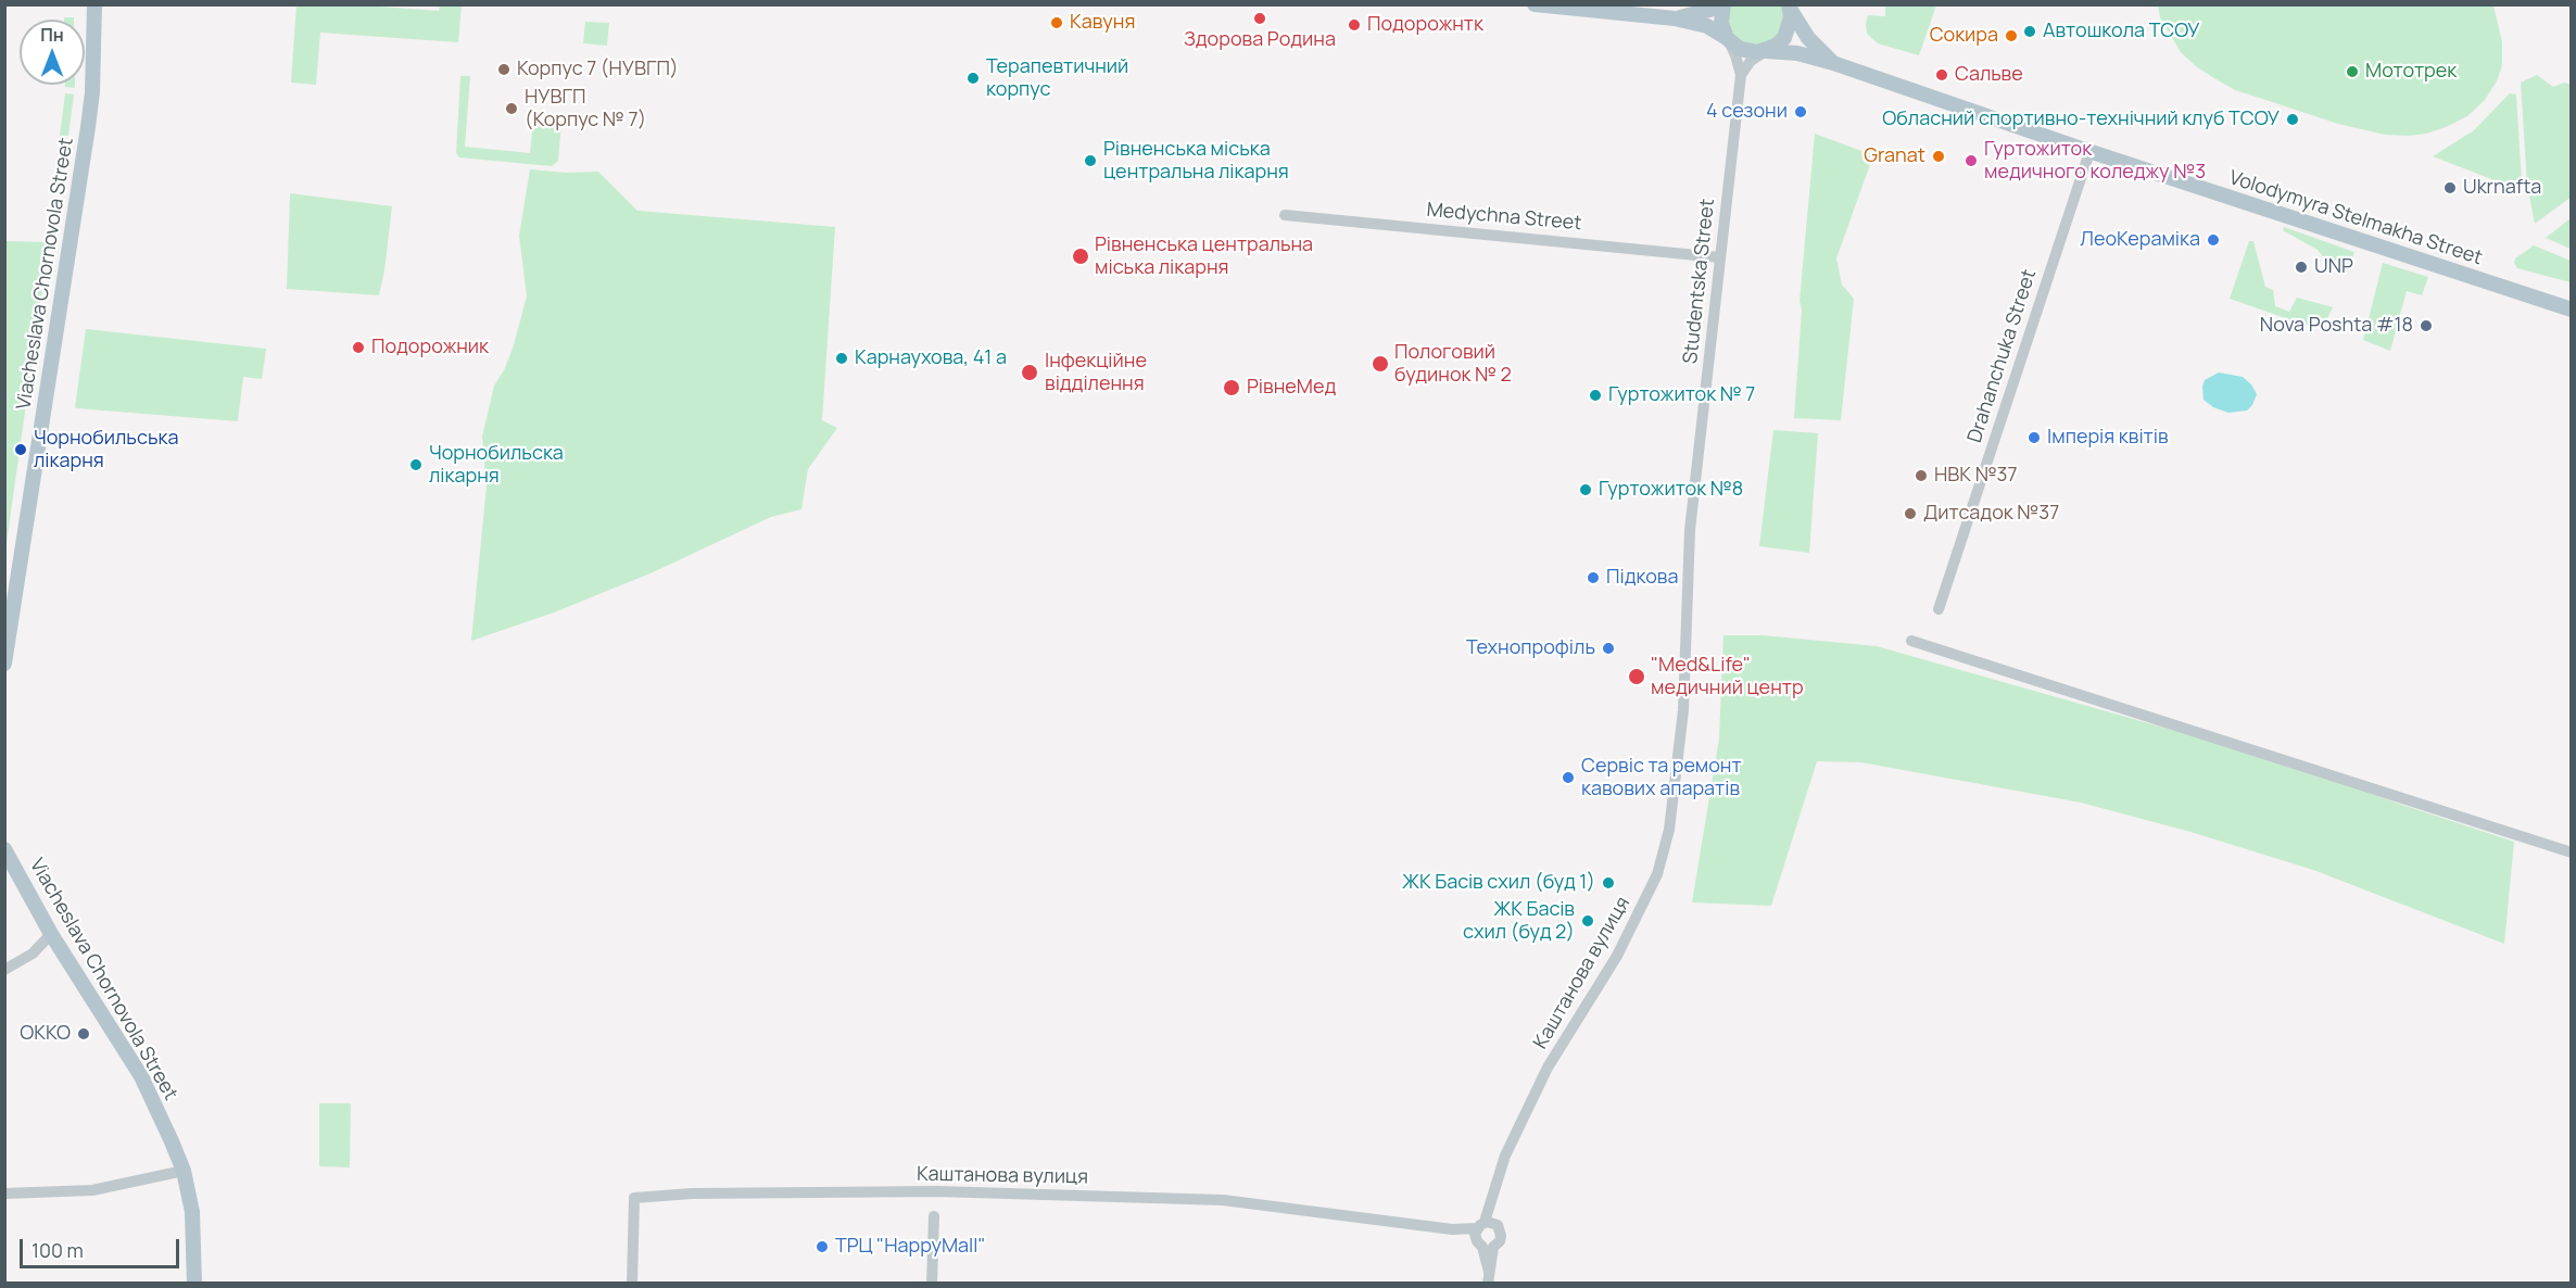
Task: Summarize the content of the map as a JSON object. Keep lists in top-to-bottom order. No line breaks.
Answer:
{"streets":{"main road":["Volodymyra Stelmakha Street","Viacheslava Chornovola Street"],"street":["Medychna Street","Studentska Street","Drahanchuka Street","Каштанова вулиця"]},"crossings":[["Medychna Street","Studentska Street"],["Volodymyra Stelmakha Street","Drahanchuka Street"],["Studentska Street","Каштанова вулиця"]],"places":["Здорова Родина","Кавуня","Подорожнтк","Автошкола ТСОУ","Сокира","Корпус 7 (НУВГП)","Мототрек","Сальве","Терапевтичний корпус","НУВГП (Корпус № 7)","4 сезони","Обласний спортивно-технічний клуб ТСОУ","Granat","Рівненська міська центральна лікарня","Гуртожиток медичного коледжу №3","Ukrnafta","ЛеоКерамiка","Рівненська центральна міська лікарня","UNP","Nova Poshta #18","Подорожник","Карнаухова, 41 а","Пологовий будинок № 2","Інфекційне відділення","РівнеМед","Гуртожиток № 7","Імперія квітів","Чорнобильська лікарня","Чорнобильска лікарня","НВК №37","Гуртожиток №8","Дитсадок №37","Підкова","Технопрофіль","\"Med&Life\" медичний центр","Сервіс та ремонт кавових апаратів","ЖК Басів схил (буд 1)","ЖК Басів схил (буд 2)","OKKO","ТРЦ \"HappyMall\""],"scale_bar":"100 m","north":"top"}
